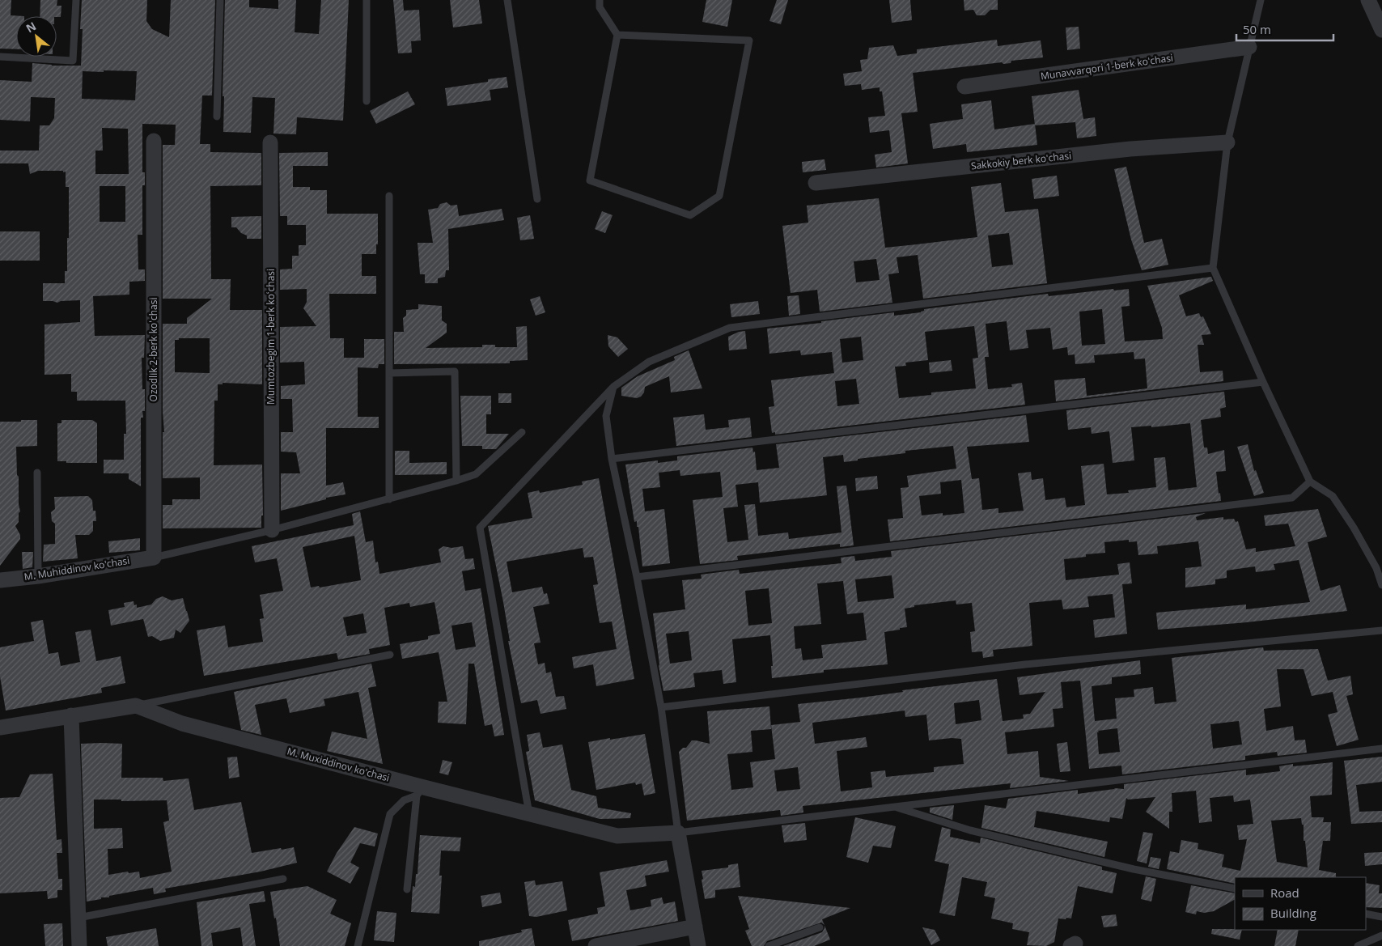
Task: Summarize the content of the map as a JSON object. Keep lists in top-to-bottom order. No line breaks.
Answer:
{"streets":{"street":["Munavvarqori 1-berk koʻchasi","Sakkokiy berk koʻchasi","Mumtozbegim 1-berk koʻchasi","Ozodlik 2-berk koʻchasi","M. Muhiddinov ko'chasi","M. Muxiddinov ko'chasi"]},"crossings":[["Ozodlik 2-berk koʻchasi","M. Muhiddinov ko'chasi"]],"legend":["Road","Building"],"scale_bar":"50 m","north":"top left"}
